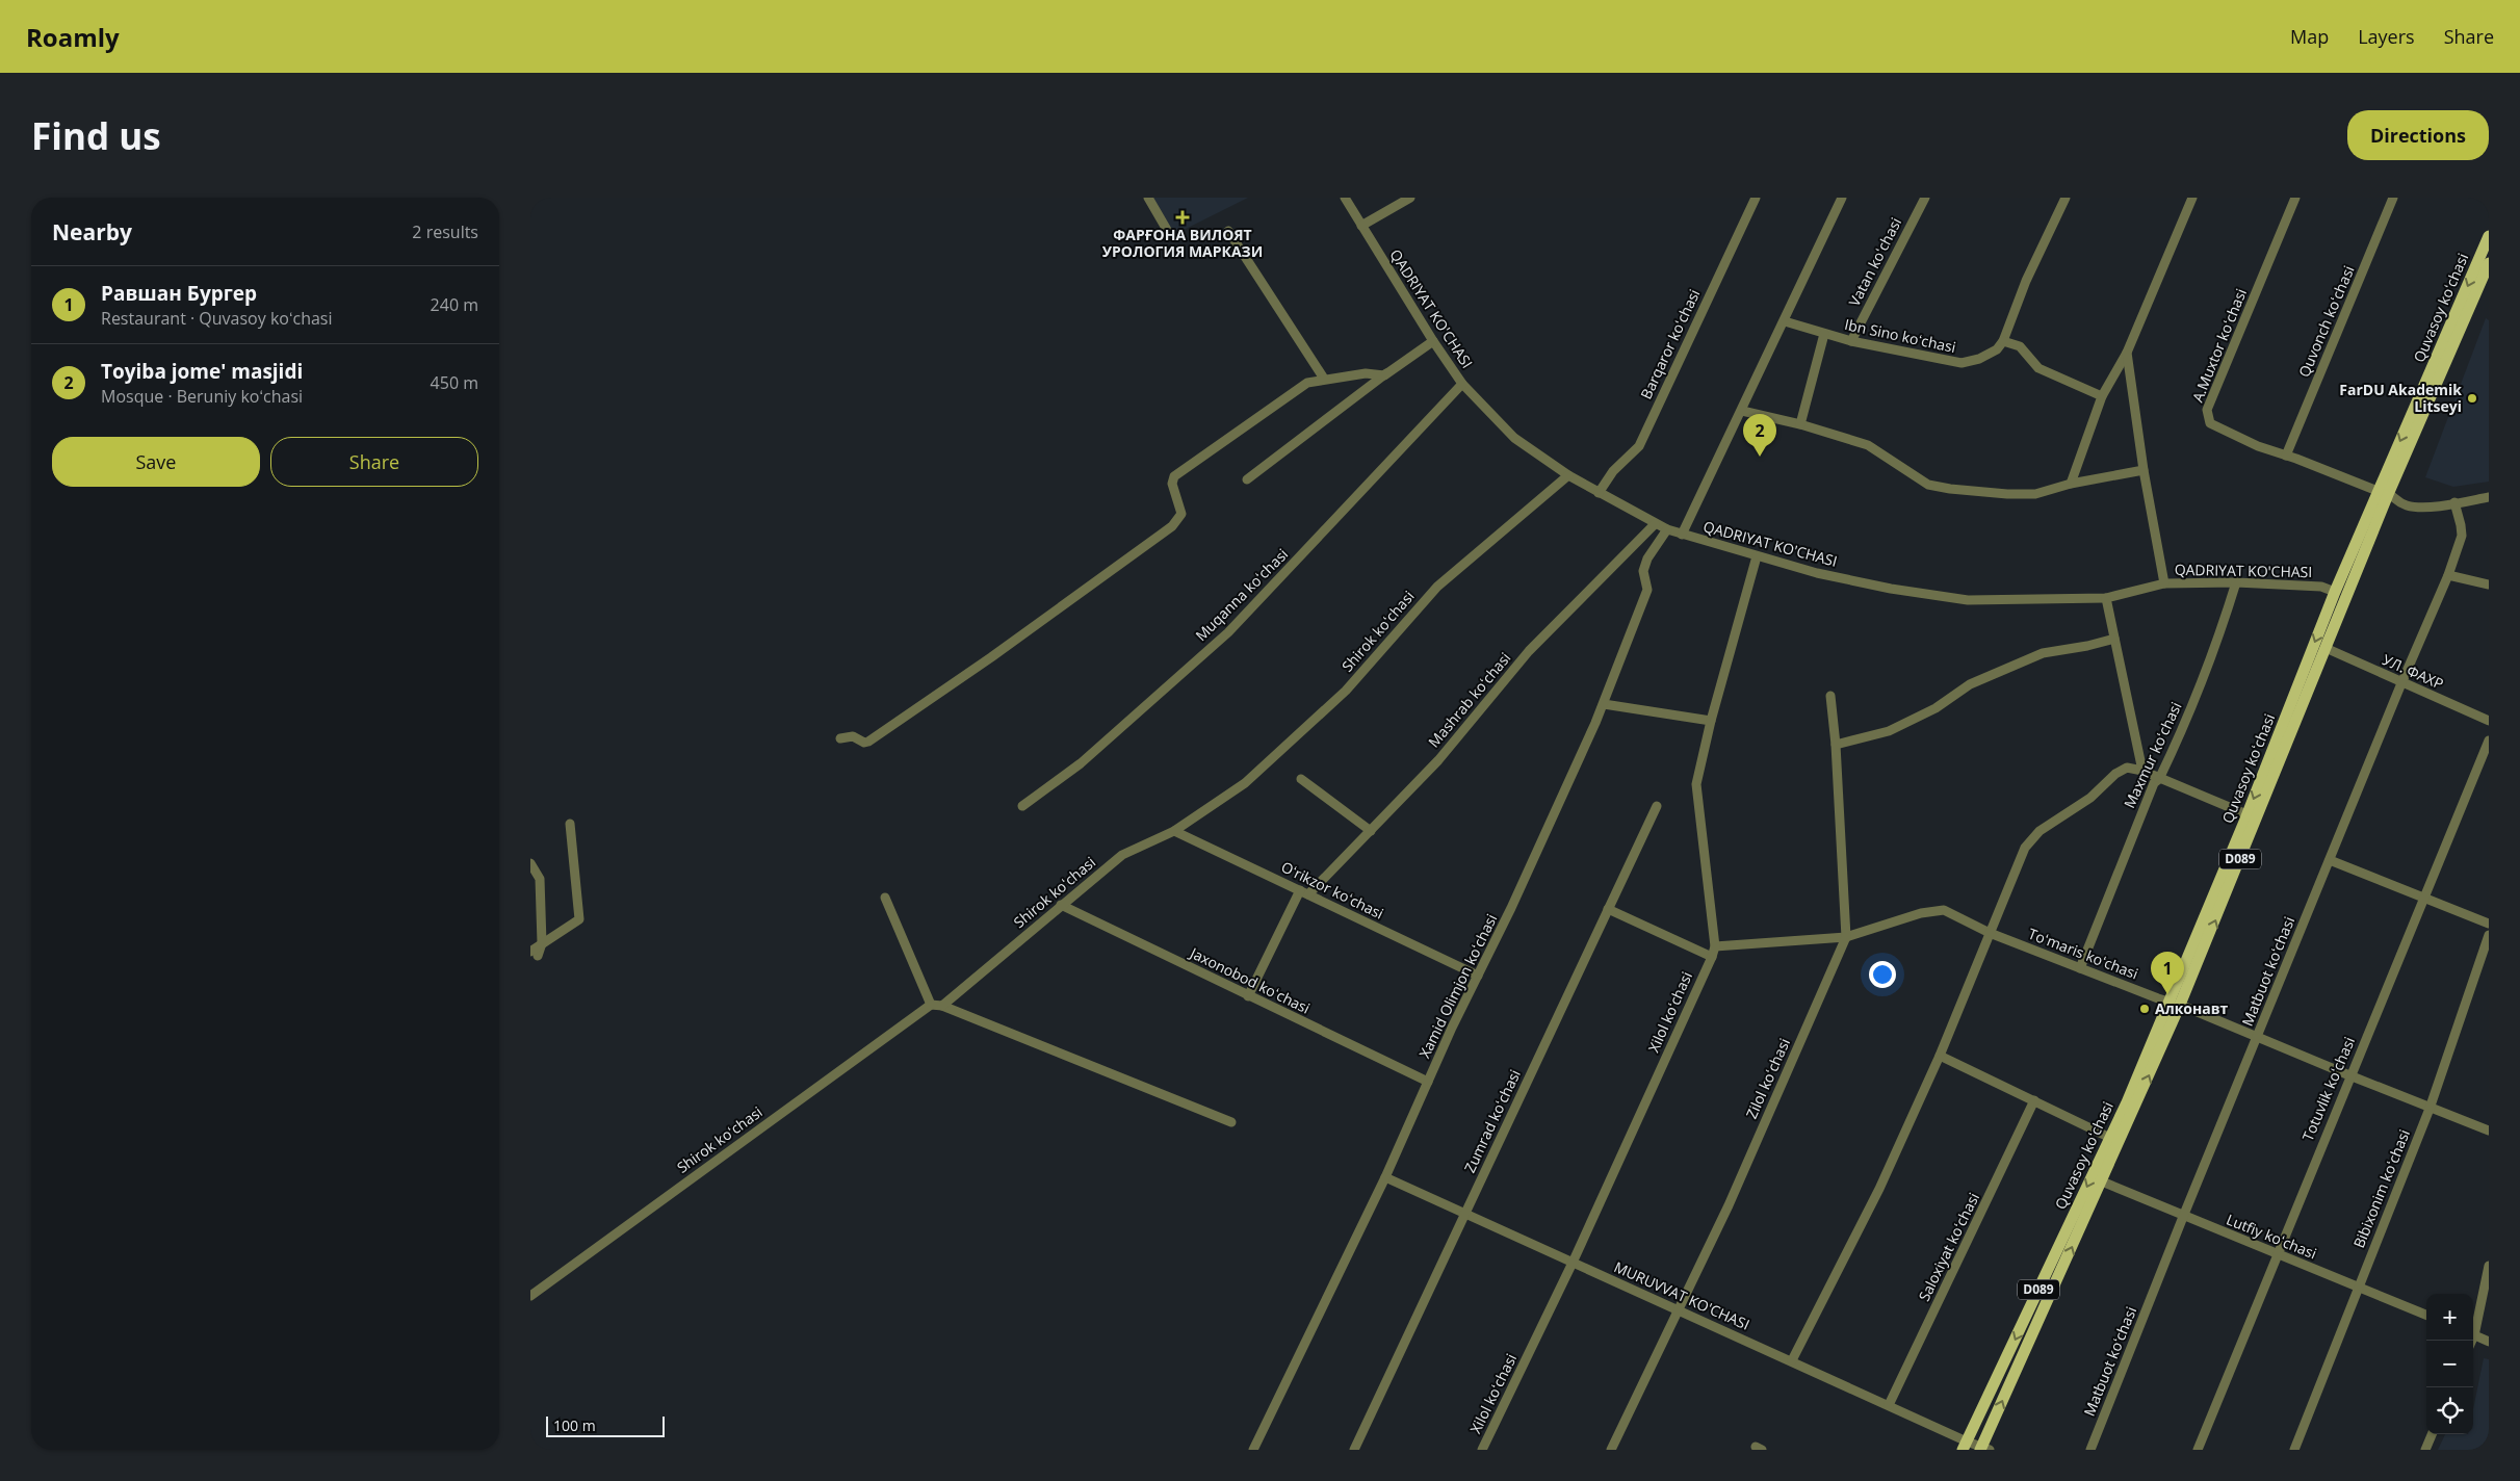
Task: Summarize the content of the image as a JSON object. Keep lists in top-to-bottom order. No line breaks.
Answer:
{"streets":{"main road":["Quvasoy koʻchasi","D089"],"street":["Vatan koʻchasi","QADRIYAT KO'CHASI","Quvonch koʻchasi","Ibn Sino koʻchasi","Barqaror koʻchasi","A.Muxtor koʻchasi","Muqanna koʻchasi","Shirok koʻchasi","УЛ. ФАХР","Mashrab koʻchasi","Maxmur koʻchasi","Oʻrikzor koʻchasi","Toʻmaris koʻchasi","Matbuot koʻchasi","Jaxonobod koʻchasi","Xamid Olimjon koʻchasi","Xilol koʻchasi","Zilol koʻchasi","Totuvlik koʻchasi","Zumrad koʻchasi","Bibixonim koʻchasi","Lutfiy koʻchasi","Saloxiyat koʻchasi","MURUVVAT KO'CHASI"]},"crossings":[["Vatan koʻchasi","Ibn Sino koʻchasi"],["Quvasoy koʻchasi","QADRIYAT KO'CHASI"],["Quvasoy koʻchasi","A.Muxtor koʻchasi"],["Quvasoy koʻchasi","УЛ. ФАХР"],["Quvasoy koʻchasi","Toʻmaris koʻchasi"],["Quvasoy koʻchasi","Lutfiy koʻchasi"],["Quvasoy koʻchasi","MURUVVAT KO'CHASI"],["QADRIYAT KO'CHASI","Barqaror koʻchasi"],["QADRIYAT KO'CHASI","Muqanna koʻchasi"],["QADRIYAT KO'CHASI","Shirok koʻchasi"],["QADRIYAT KO'CHASI","Mashrab koʻchasi"],["QADRIYAT KO'CHASI","Maxmur koʻchasi"],["QADRIYAT KO'CHASI","Xamid Olimjon koʻchasi"],["QADRIYAT KO'CHASI","Xilol koʻchasi"],["Quvonch koʻchasi","A.Muxtor koʻchasi"],["A.Muxtor koʻchasi","Matbuot koʻchasi"],["Shirok koʻchasi","Oʻrikzor koʻchasi"],["Shirok koʻchasi","Jaxonobod koʻchasi"],["УЛ. ФАХР","Matbuot koʻchasi"],["Mashrab koʻchasi","Oʻrikzor koʻchasi"],["Mashrab koʻchasi","Jaxonobod koʻchasi"],["Maxmur koʻchasi","Toʻmaris koʻchasi"],["Oʻrikzor koʻchasi","Xamid Olimjon koʻchasi"],["Toʻmaris koʻchasi","Matbuot koʻchasi"],["Toʻmaris koʻchasi","Xilol koʻchasi"],["Toʻmaris koʻchasi","Zilol koʻchasi"],["Toʻmaris koʻchasi","Totuvlik koʻchasi"],["Toʻmaris koʻchasi","Bibixonim koʻchasi"],["Matbuot koʻchasi","Lutfiy koʻchasi"],["Jaxonobod koʻchasi","Xamid Olimjon koʻchasi"],["Xamid Olimjon koʻchasi","MURUVVAT KO'CHASI"],["Xilol koʻchasi","MURUVVAT KO'CHASI"],["Zilol koʻchasi","MURUVVAT KO'CHASI"],["Totuvlik koʻchasi","Lutfiy koʻchasi"],["Zumrad koʻchasi","MURUVVAT KO'CHASI"],["Bibixonim koʻchasi","Lutfiy koʻchasi"],["Saloxiyat koʻchasi","MURUVVAT KO'CHASI"]],"places":{"health":["ФАРҒОНА ВИЛОЯТ УРОЛОГИЯ МАРКАЗИ"],"other":["FarDU Akademik Litseyi","Алконавт"]},"scale_bar":"100 m","page":{"header":"Roamly","nav":["Map","Layers","Share"],"buttons":["Directions",["Save","Share"]],"title":"Find us","heading":["Nearby","2 results"],"list":[{"mark":"1","name":"Равшан Бургер","note":"Restaurant · Quvasoy koʻchasi","value":"240 m"},{"mark":"2","name":"Toyiba jome' masjidi","note":"Mosque · Beruniy koʻchasi","value":"450 m"}],"pins":["2","1"],"map_buttons":["+","−"],"scale":"100 m"}}
